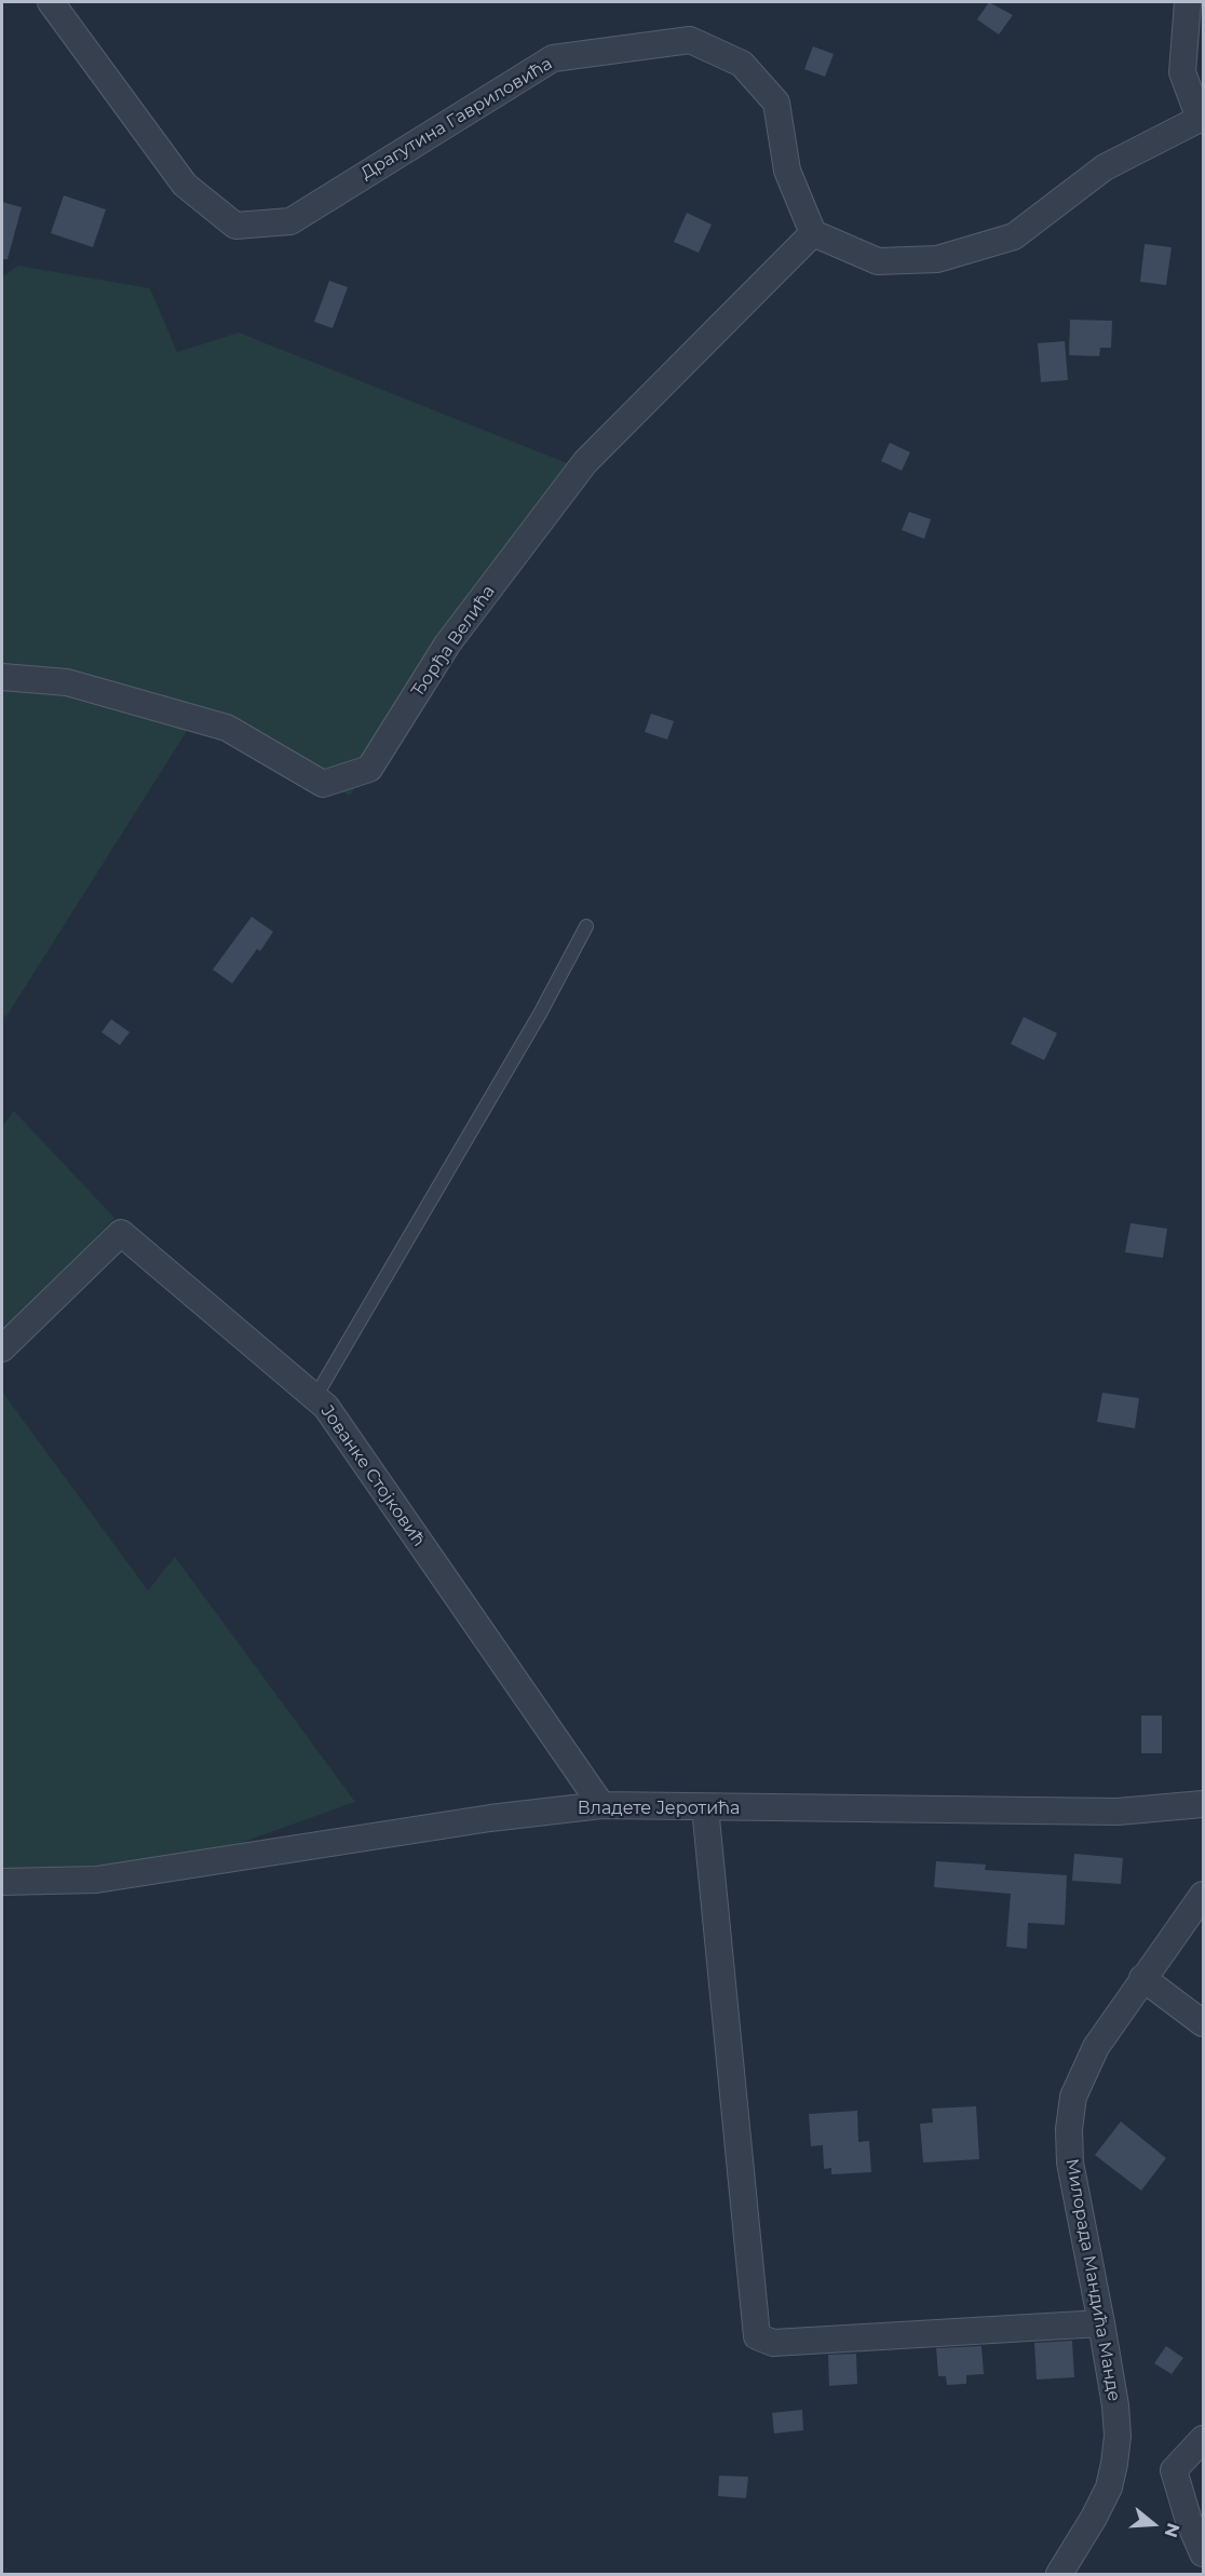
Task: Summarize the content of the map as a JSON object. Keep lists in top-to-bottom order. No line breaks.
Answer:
{"streets":{"street":["Драгутина Гавриловића","Ђорђа Велића","Јованке Стојковић","Владете Јеротића","Милорада Мандића Манде"]},"crossings":[["Драгутина Гавриловића","Ђорђа Велића"],["Јованке Стојковић","Владете Јеротића"]],"north":"right"}
